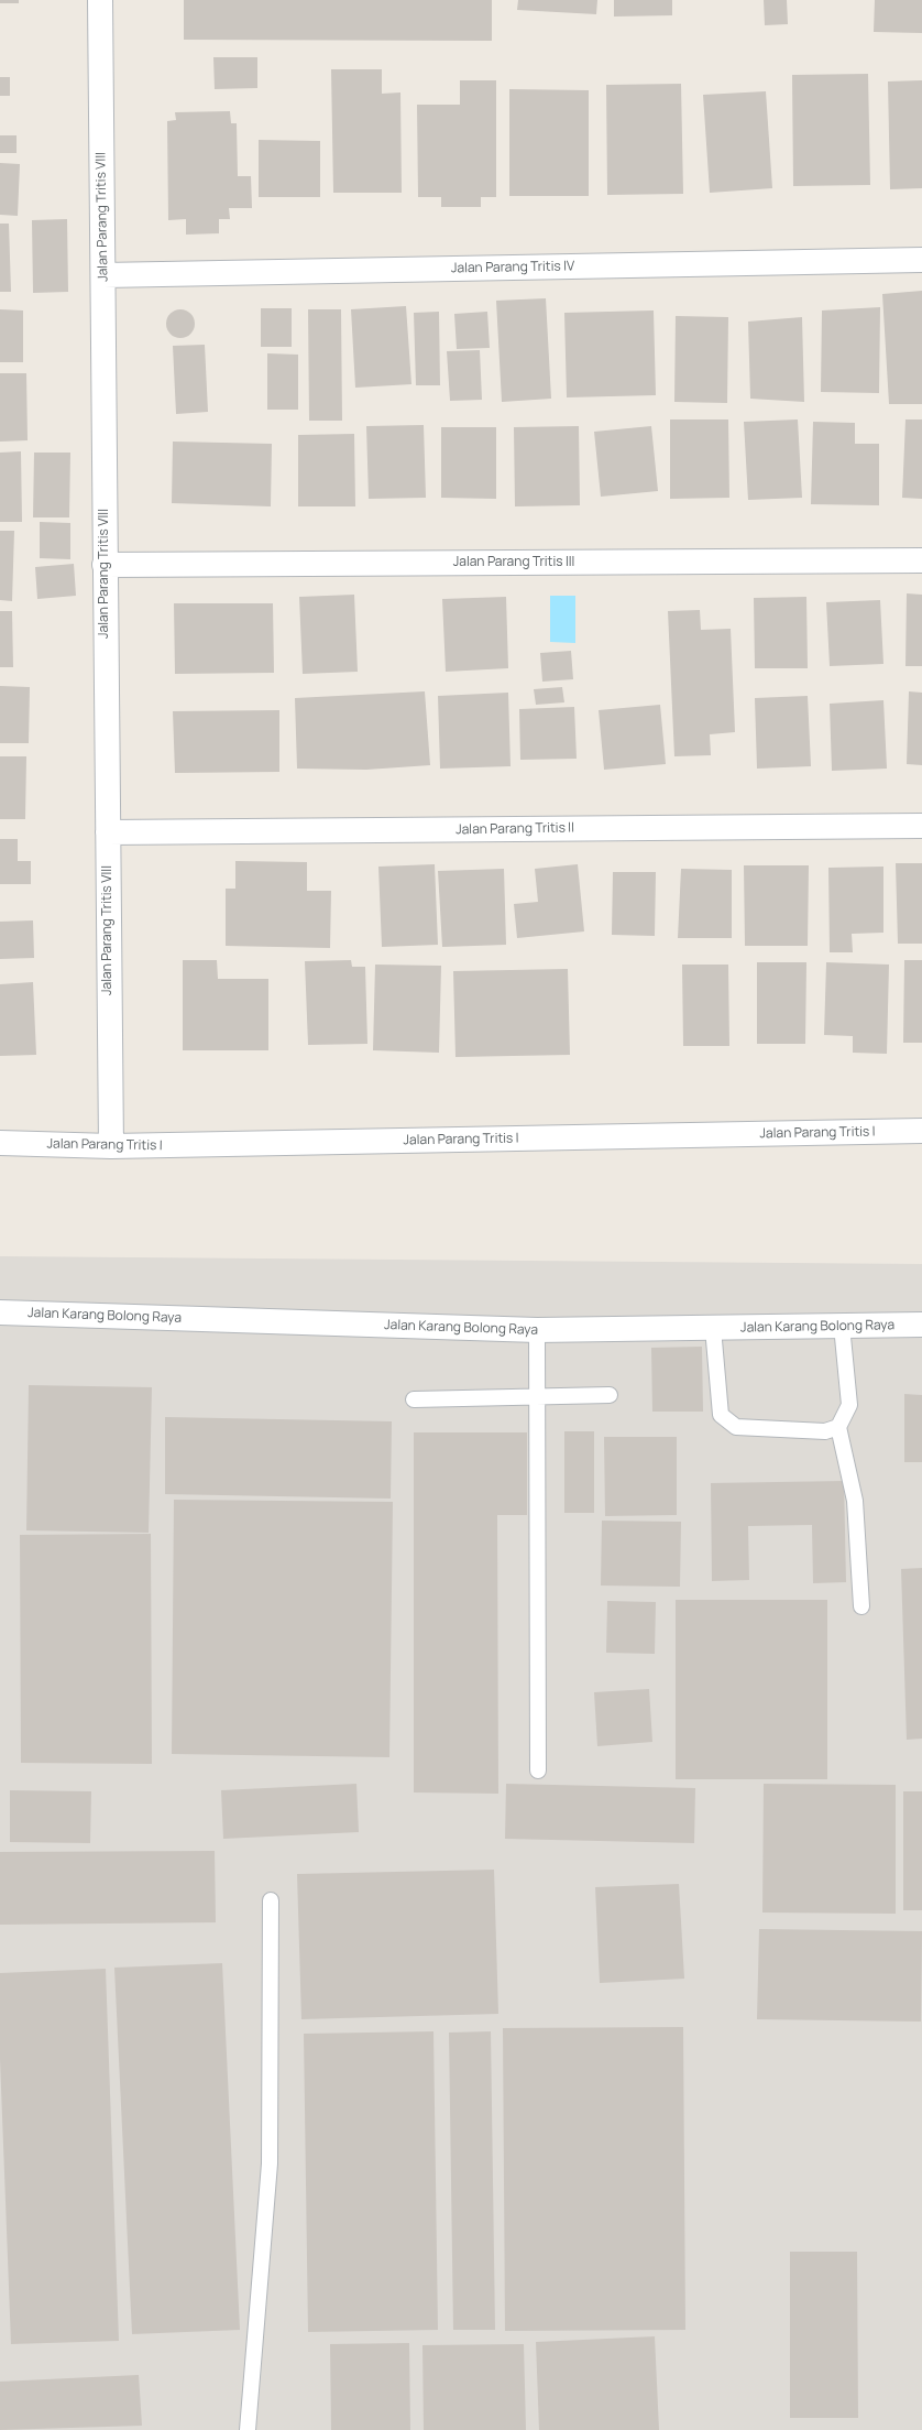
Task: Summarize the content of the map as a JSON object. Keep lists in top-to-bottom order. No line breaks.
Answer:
{"streets":{"street":["Jalan Parang Tritis VIII","Jalan Parang Tritis IV","Jalan Parang Tritis III","Jalan Parang Tritis II","Jalan Parang Tritis I","Jalan Karang Bolong Raya"]},"crossings":[["Jalan Parang Tritis VIII","Jalan Parang Tritis IV"],["Jalan Parang Tritis VIII","Jalan Parang Tritis III"],["Jalan Parang Tritis VIII","Jalan Parang Tritis II"],["Jalan Parang Tritis VIII","Jalan Parang Tritis I"]]}
